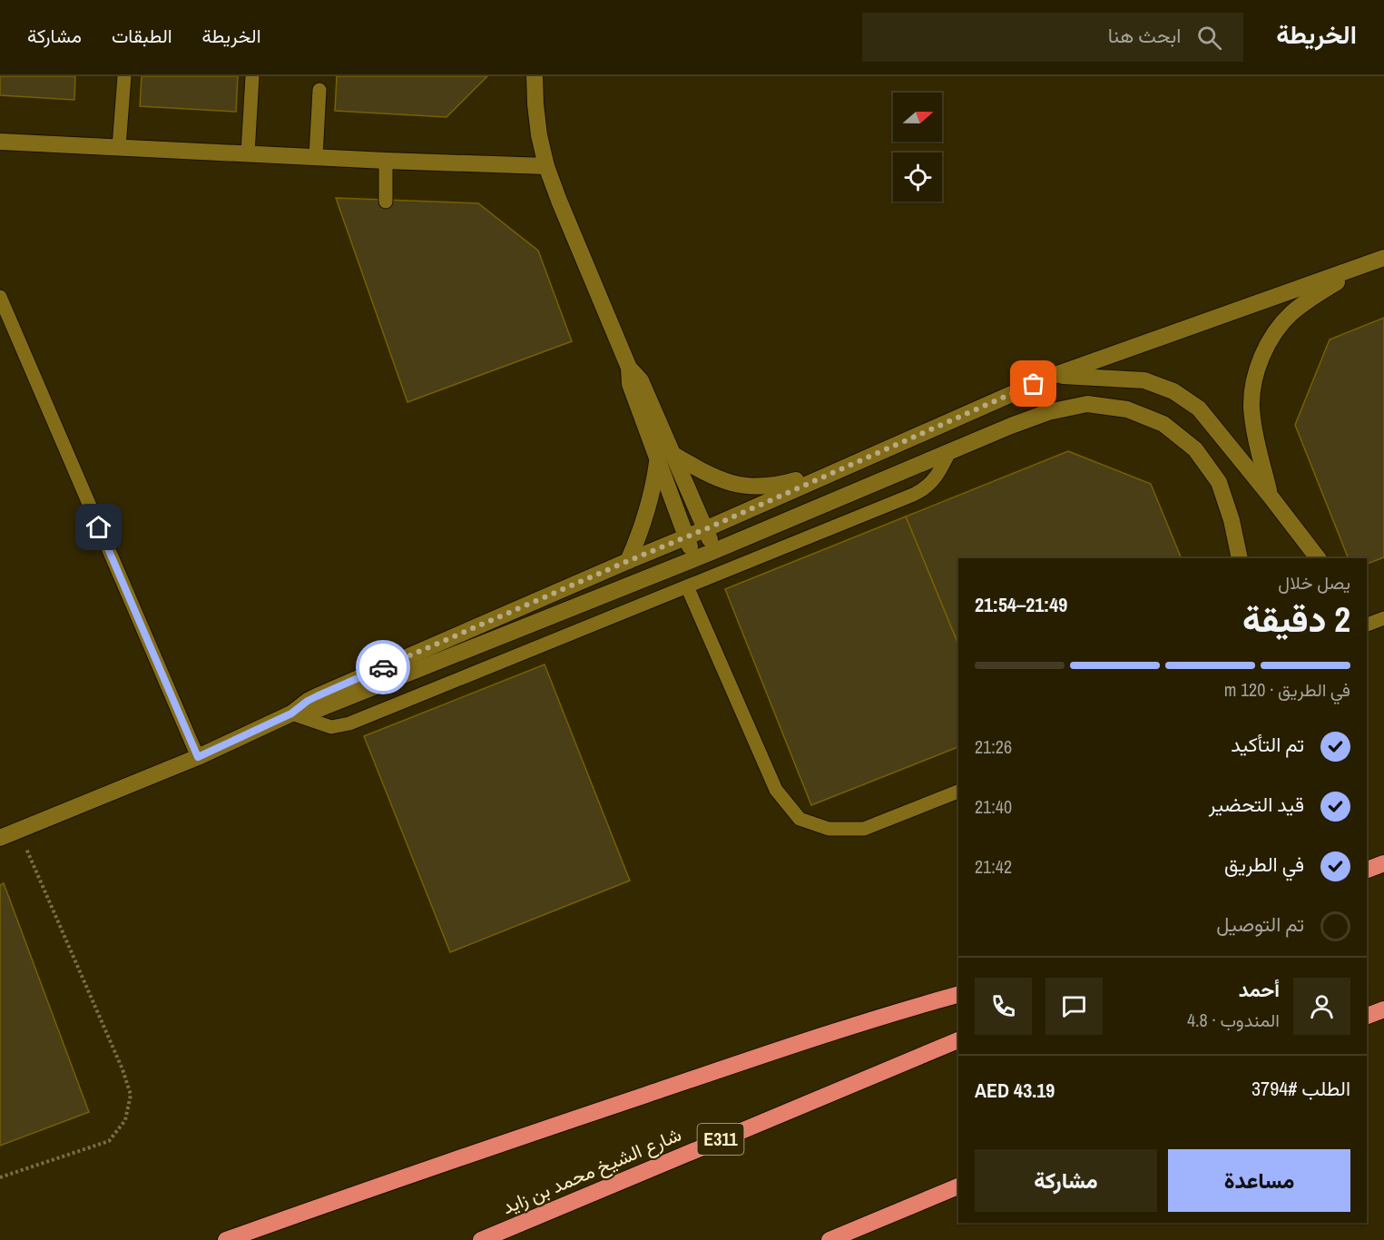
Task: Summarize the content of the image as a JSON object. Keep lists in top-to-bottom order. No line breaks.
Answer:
{"streets":{"highway":["E311","شارع الشيخ محمد بن زايد"]},"north":"right","page":{"header":"الخريطة","search":"ابحث هنا","nav":["الخريطة","الطبقات","مشاركة"],"heading":["2 دقيقة","يصل خلال","21:49–21:54"],"panel":["أحمد","المندوب · 4.8","الطلب #3794","AED 43.19"],"bar":"في الطريق · 120 m","list":[["تم التأكيد","21:26"],["قيد التحضير","21:40"],["في الطريق","21:42"],"تم التوصيل"],"buttons":["مساعدة","مشاركة"]}}
